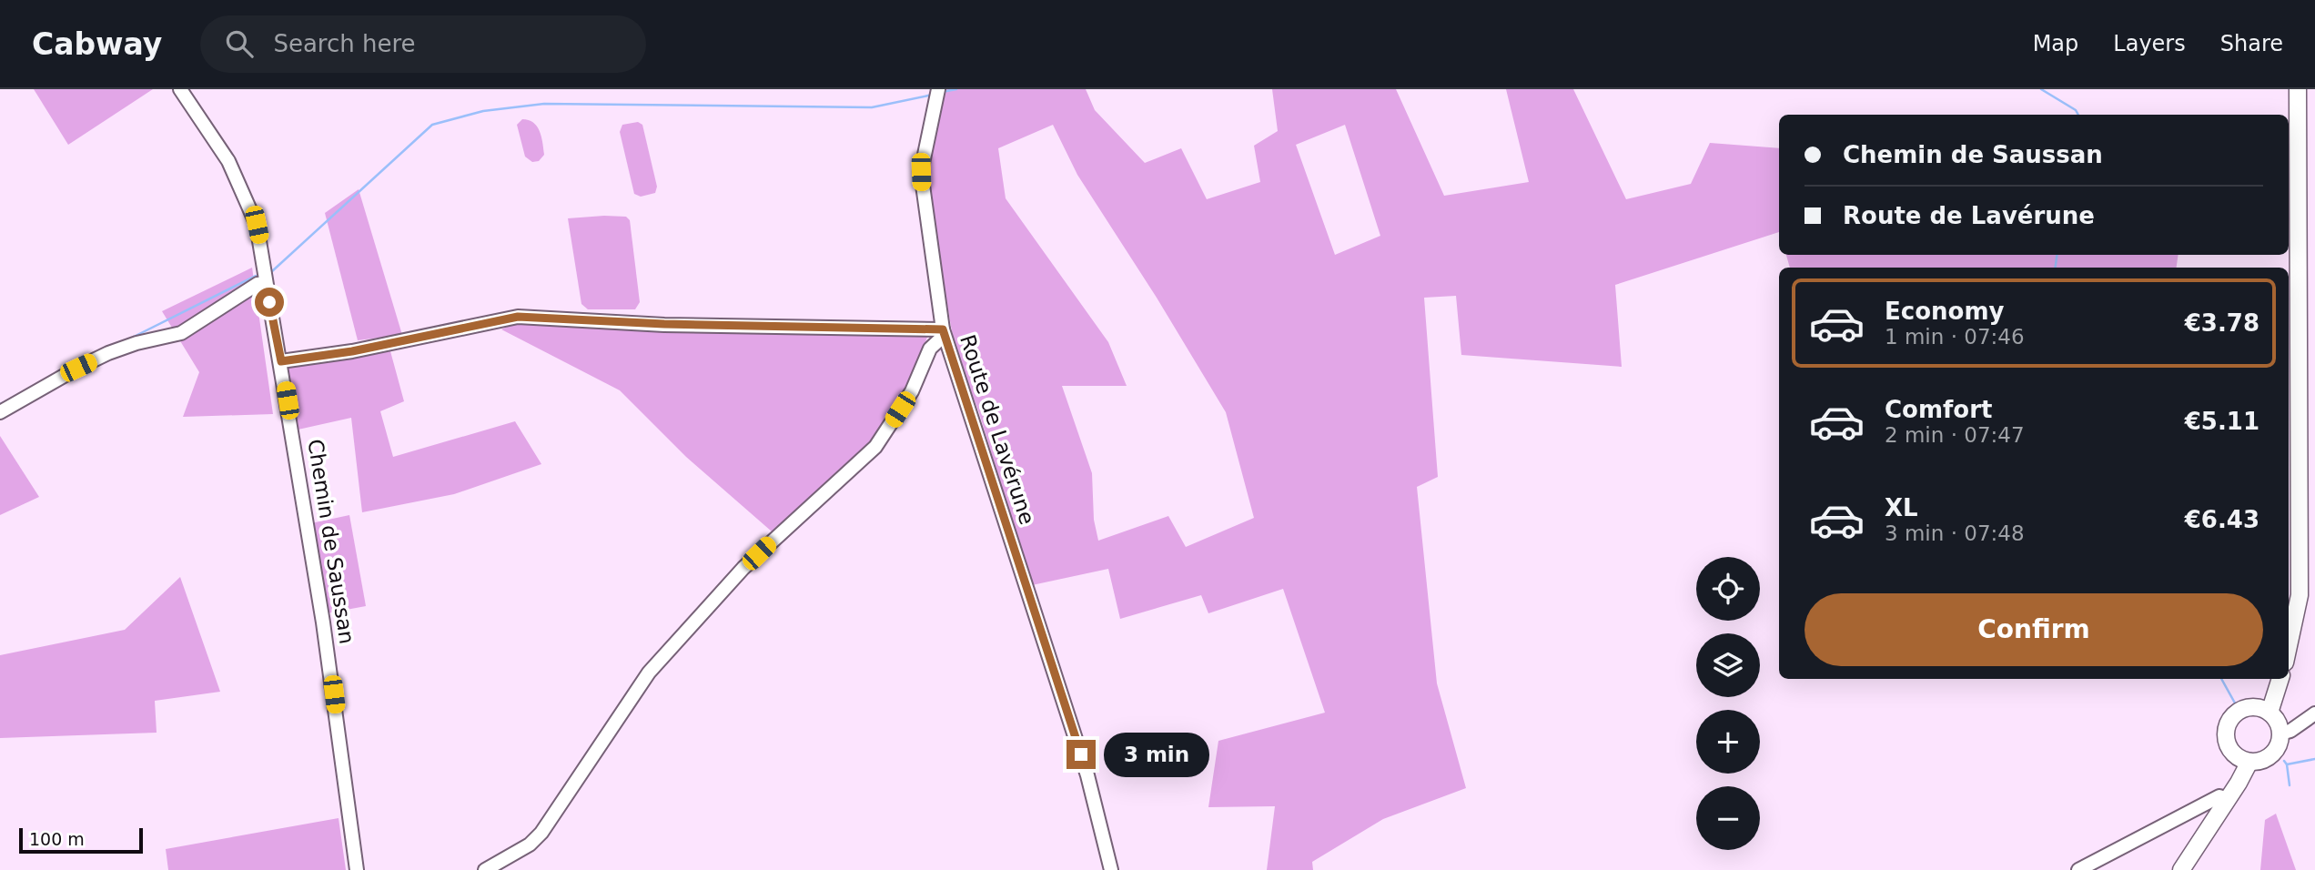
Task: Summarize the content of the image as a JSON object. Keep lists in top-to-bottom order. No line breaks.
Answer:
{"streets":{"street":["Route de Lavérune","Chemin de Saussan"]},"scale_bar":"100 m","page":{"header":"Cabway","search":"Search here","nav":["Map","Layers","Share"],"banner":["Chemin de Saussan","Route de Lavérune"],"list":[{"name":"Economy","note":"1 min · 07:46","value":"€3.78"},{"name":"Comfort","note":"2 min · 07:47","value":"€5.11"},{"name":"XL","note":"3 min · 07:48","value":"€6.43"}],"map_buttons":["+","−"],"buttons":"Confirm","bubble":"3 min","scale":"100 m"}}
